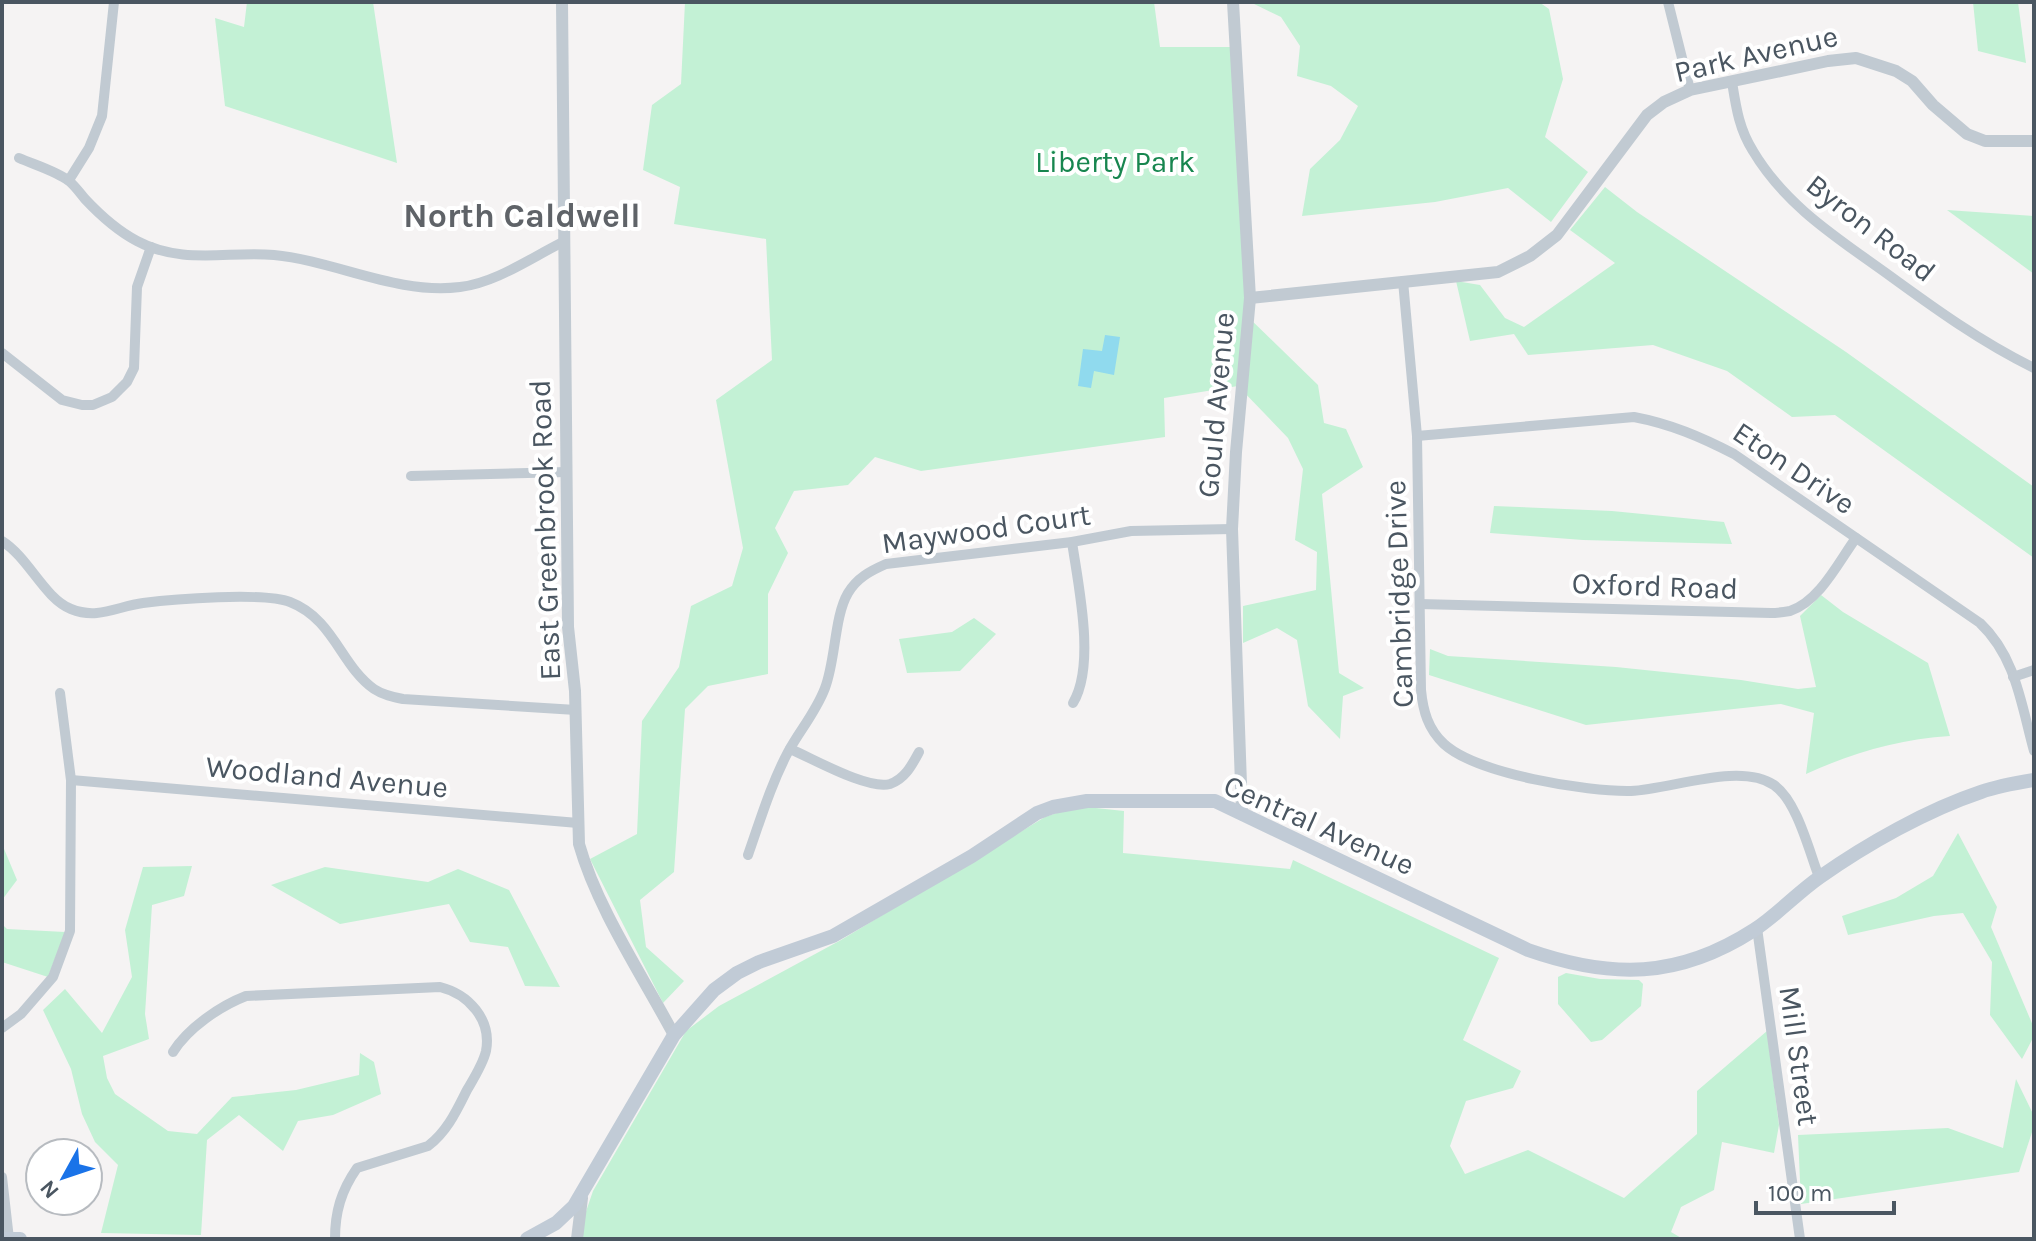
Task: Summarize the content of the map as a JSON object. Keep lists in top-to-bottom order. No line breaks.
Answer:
{"streets":{"main road":["Central Avenue"],"street":["Park Avenue","Byron Road","Gould Avenue","Eton Drive","Maywood Court","East Greenbrook Road","Oxford Road","Cambridge Drive","Woodland Avenue","Mill Street"]},"crossings":[["Park Avenue","Byron Road"],["Park Avenue","Gould Avenue"],["Park Avenue","Cambridge Drive"],["Gould Avenue","Maywood Court"],["Gould Avenue","Central Avenue"],["Eton Drive","Oxford Road"],["Eton Drive","Cambridge Drive"],["East Greenbrook Road","Woodland Avenue"],["East Greenbrook Road","Central Avenue"],["Oxford Road","Cambridge Drive"],["Cambridge Drive","Central Avenue"],["Central Avenue","Mill Street"]],"districts":["North Caldwell"],"parks":["Liberty Park"],"scale_bar":"100 m","north":"bottom left"}
